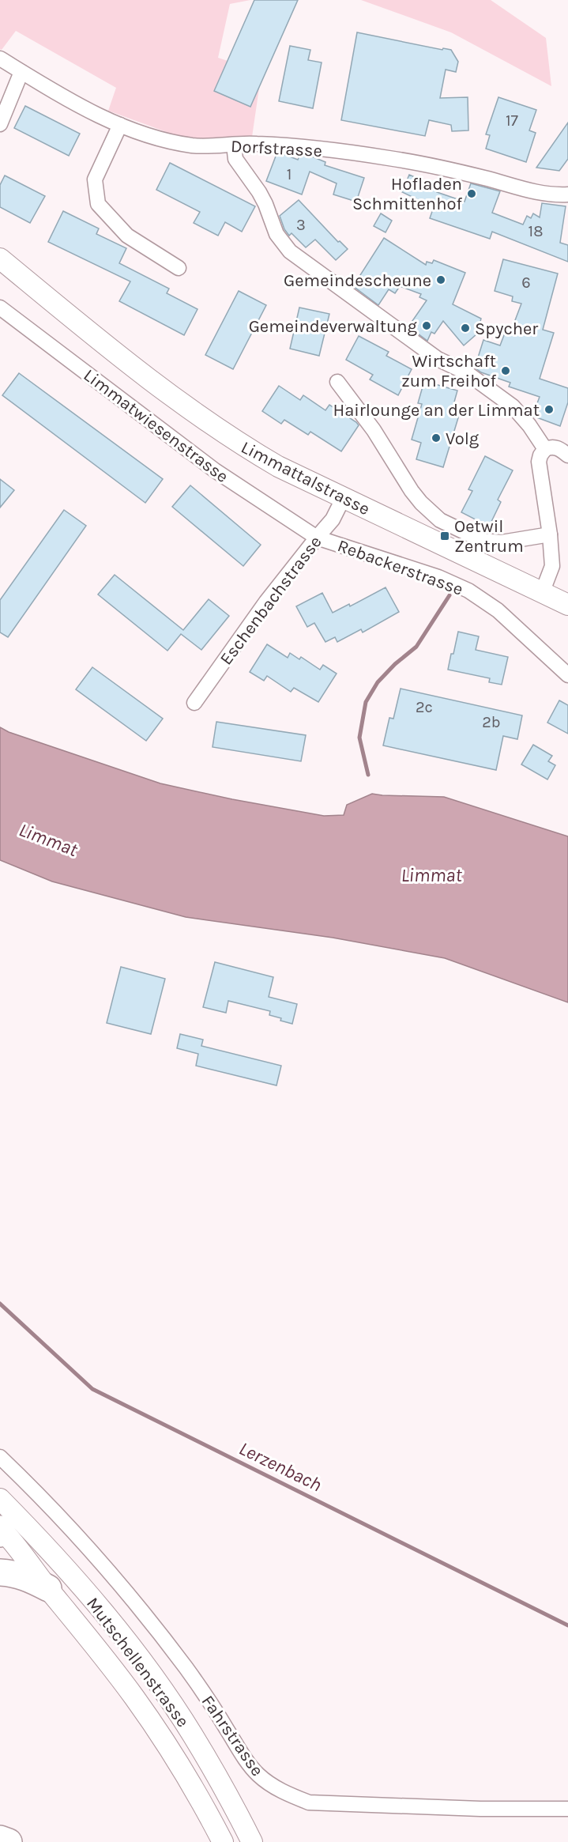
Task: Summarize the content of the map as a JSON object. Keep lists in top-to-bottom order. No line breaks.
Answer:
{"streets":{"main road":["Limmattalstrasse","Mutschellenstrasse"],"street":["Dorfstrasse","Limmatwiesenstrasse","Rebackerstrasse","Eschenbachstrasse","Fahrstrasse"]},"crossings":[["Limmatwiesenstrasse","Rebackerstrasse"],["Limmatwiesenstrasse","Eschenbachstrasse"],["Limmattalstrasse","Eschenbachstrasse"],["Rebackerstrasse","Eschenbachstrasse"]],"water":["Limmat","Lerzenbach"],"places":{"other":["Hofladen Schmittenhof","Gemeindescheune","Gemeindeverwaltung","Spycher","Wirtschaft zum Freihof","Hairlounge an der Limmat","Volg"],"transit":["Oetwil Zentrum"]},"house_numbers":["17","1","3","18","6","2c","2b"]}
